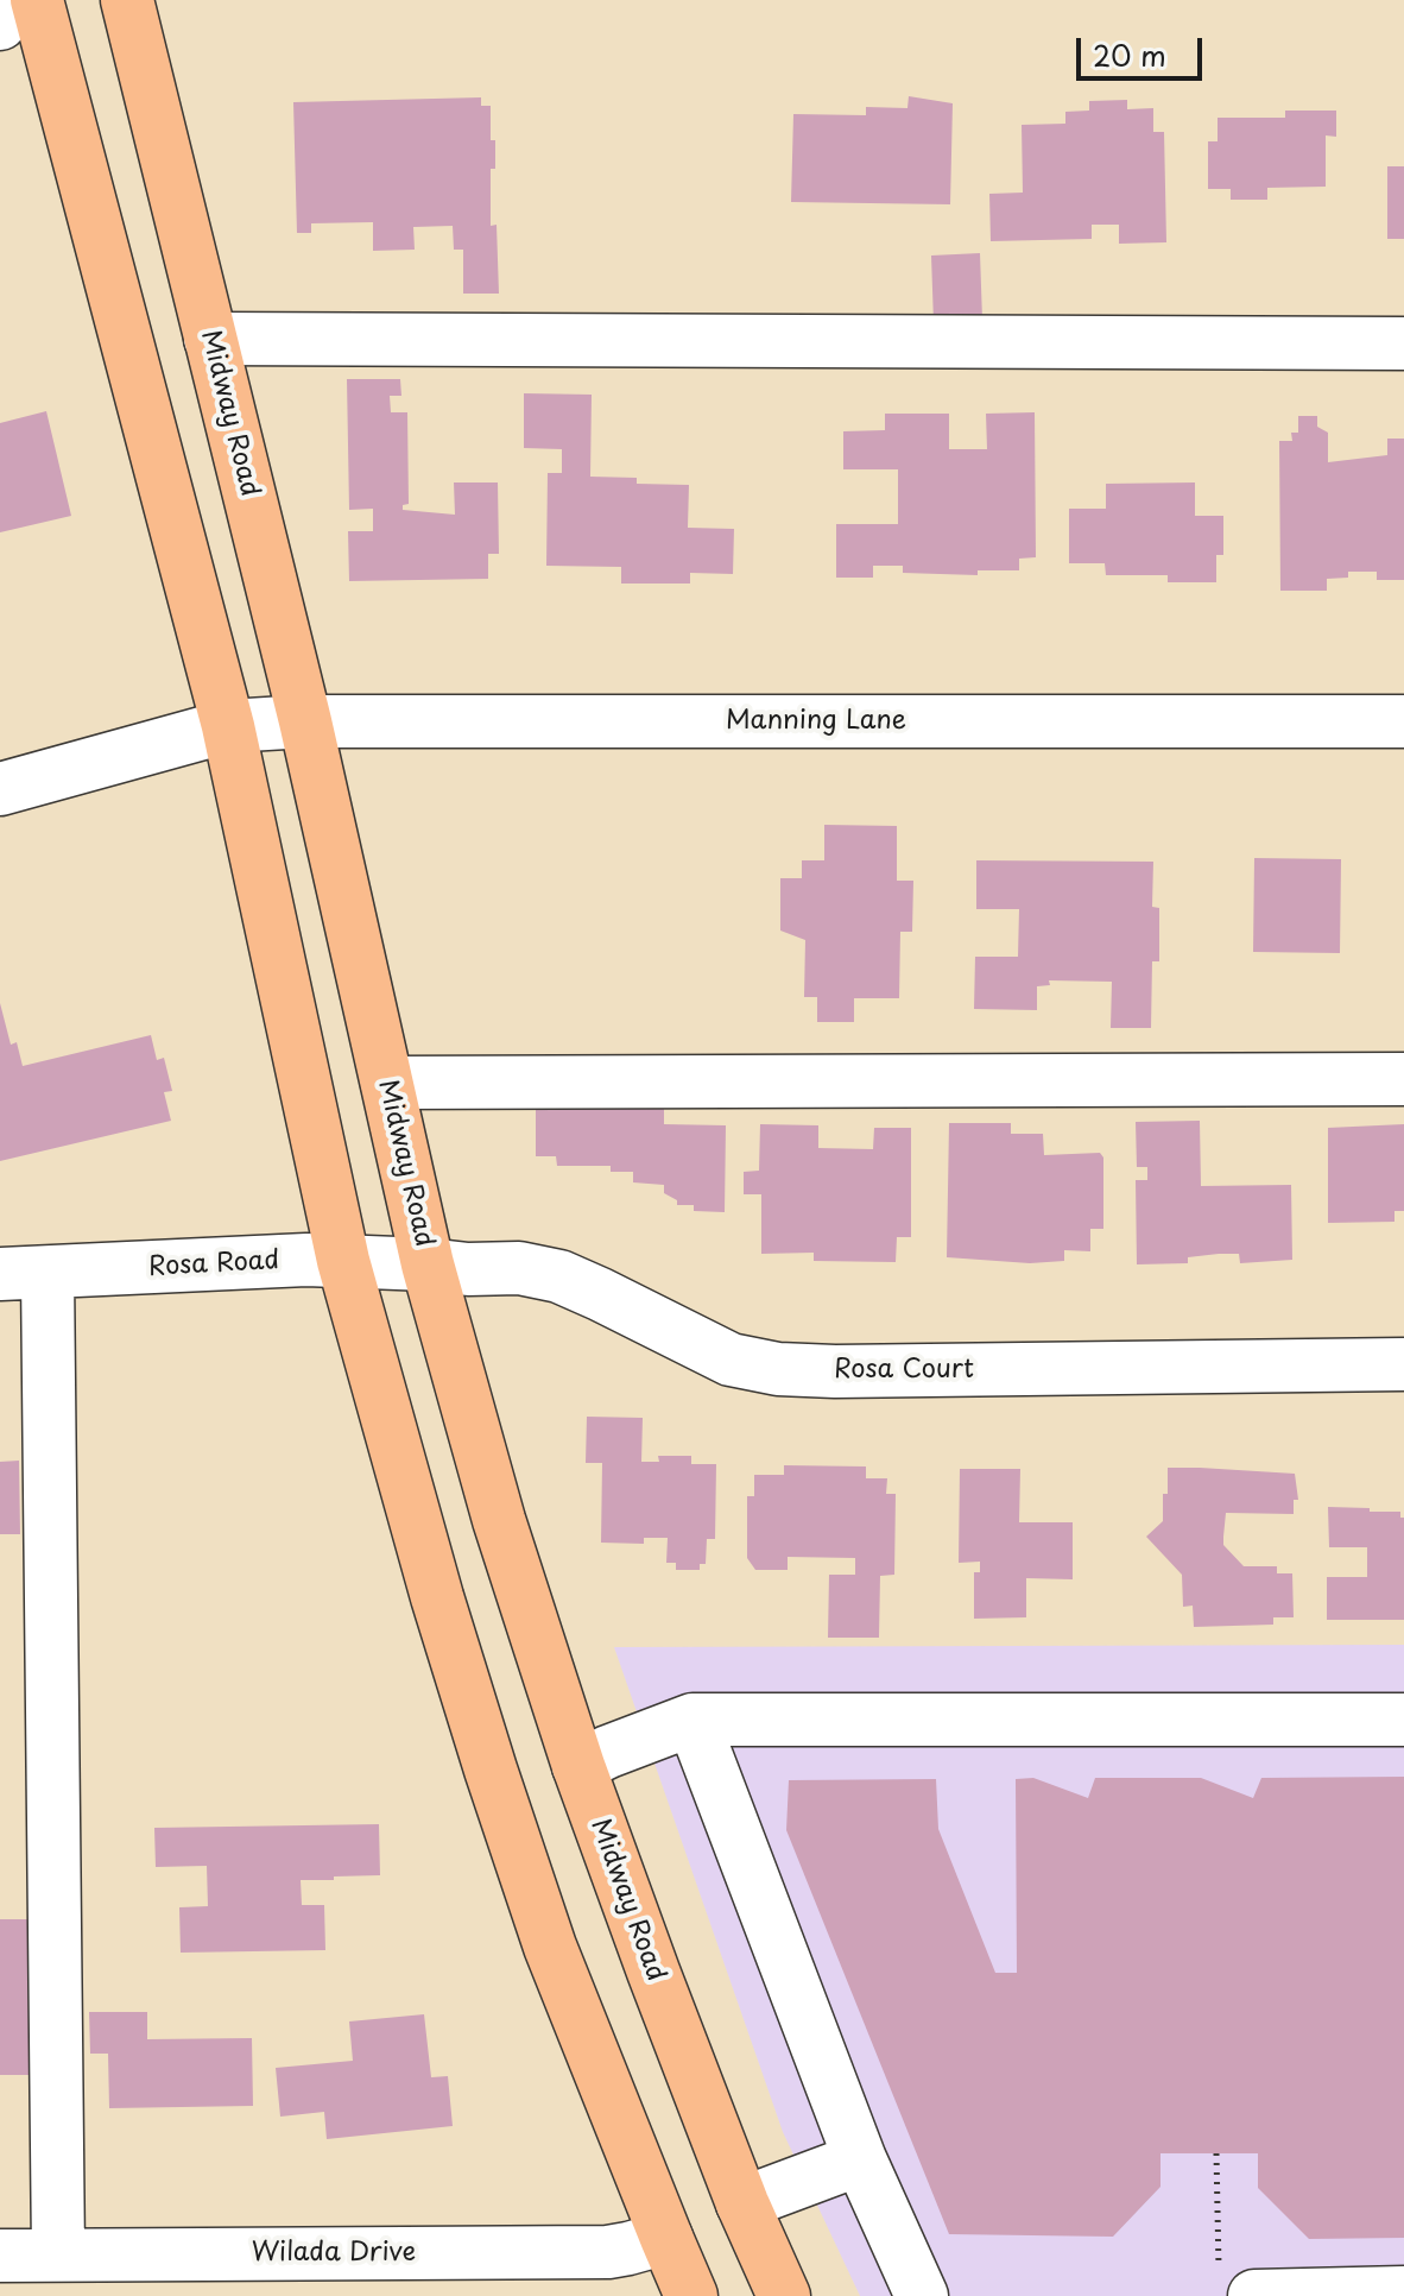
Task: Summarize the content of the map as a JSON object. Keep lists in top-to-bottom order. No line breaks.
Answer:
{"streets":{"main road":["Midway Road"],"street":["Manning Lane","Rosa Road","Rosa Court","Wilada Drive"]},"crossings":[["Midway Road","Manning Lane"],["Midway Road","Rosa Road"],["Midway Road","Rosa Court"],["Rosa Road","Rosa Court"]],"scale_bar":"20 m"}
